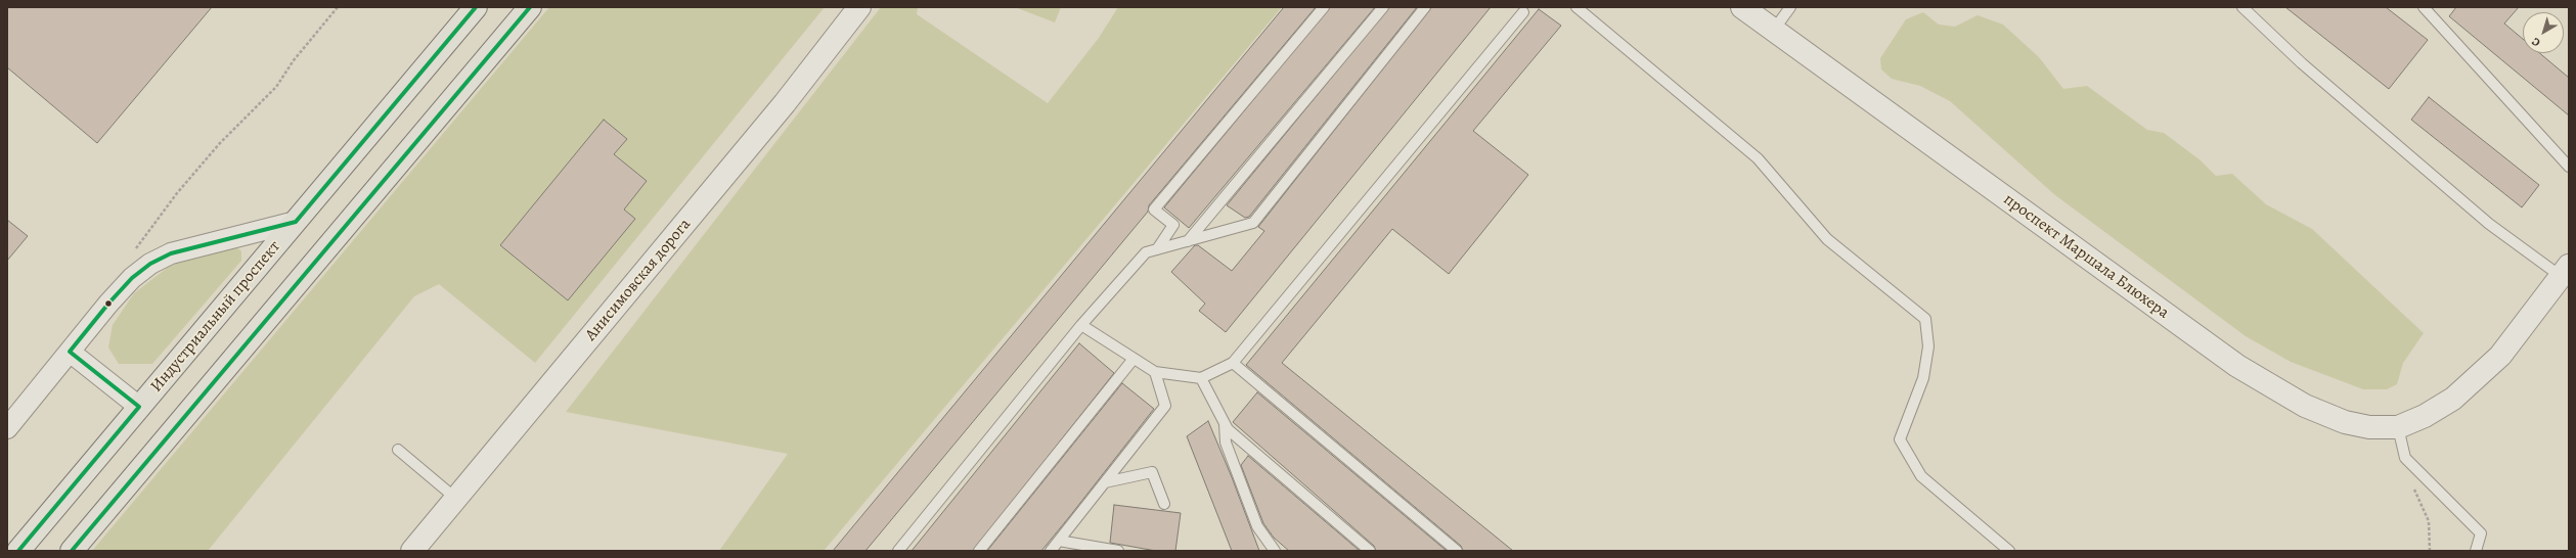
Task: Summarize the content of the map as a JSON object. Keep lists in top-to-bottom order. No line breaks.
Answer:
{"streets":{"main road":["Индустриальный проспект"],"street":["проспект Маршала Блюхера","Анисимовская дорога"]},"north":"bottom left"}
